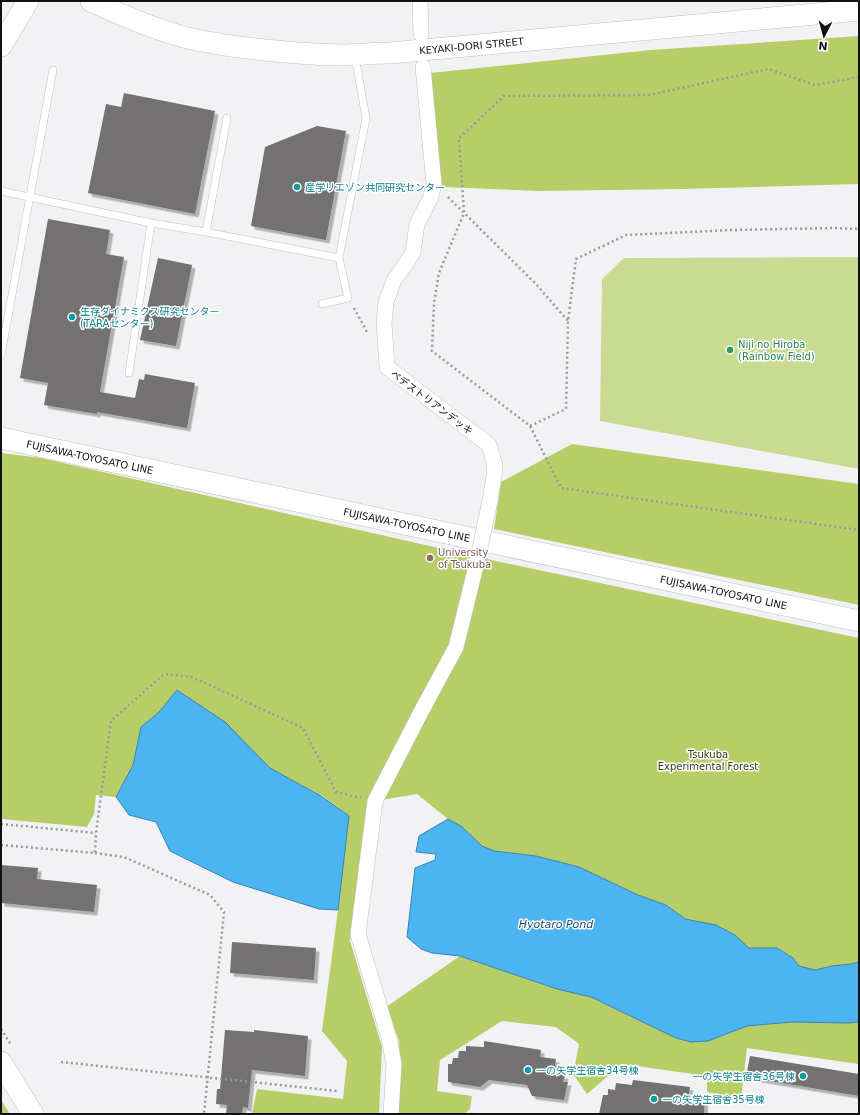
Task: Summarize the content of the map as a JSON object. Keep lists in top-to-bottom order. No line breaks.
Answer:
{"streets":{"street":["KEYAKI-DORI STREET","ペデストリアンデッキ","FUJISAWA-TOYOSATO LINE"]},"water":["Hyotaro Pond"],"parks":["Tsukuba Experimental Forest"],"places":["産学リエゾン共同研究センター","生存ダイナミクス研究センター (TARAセンター)","Niji no Hiroba (Rainbow Field)","University of Tsukuba","一の矢学生宿舎34号棟","一の矢学生宿舎36号棟","一の矢学生宿舎35号棟"],"north":"bottom"}
